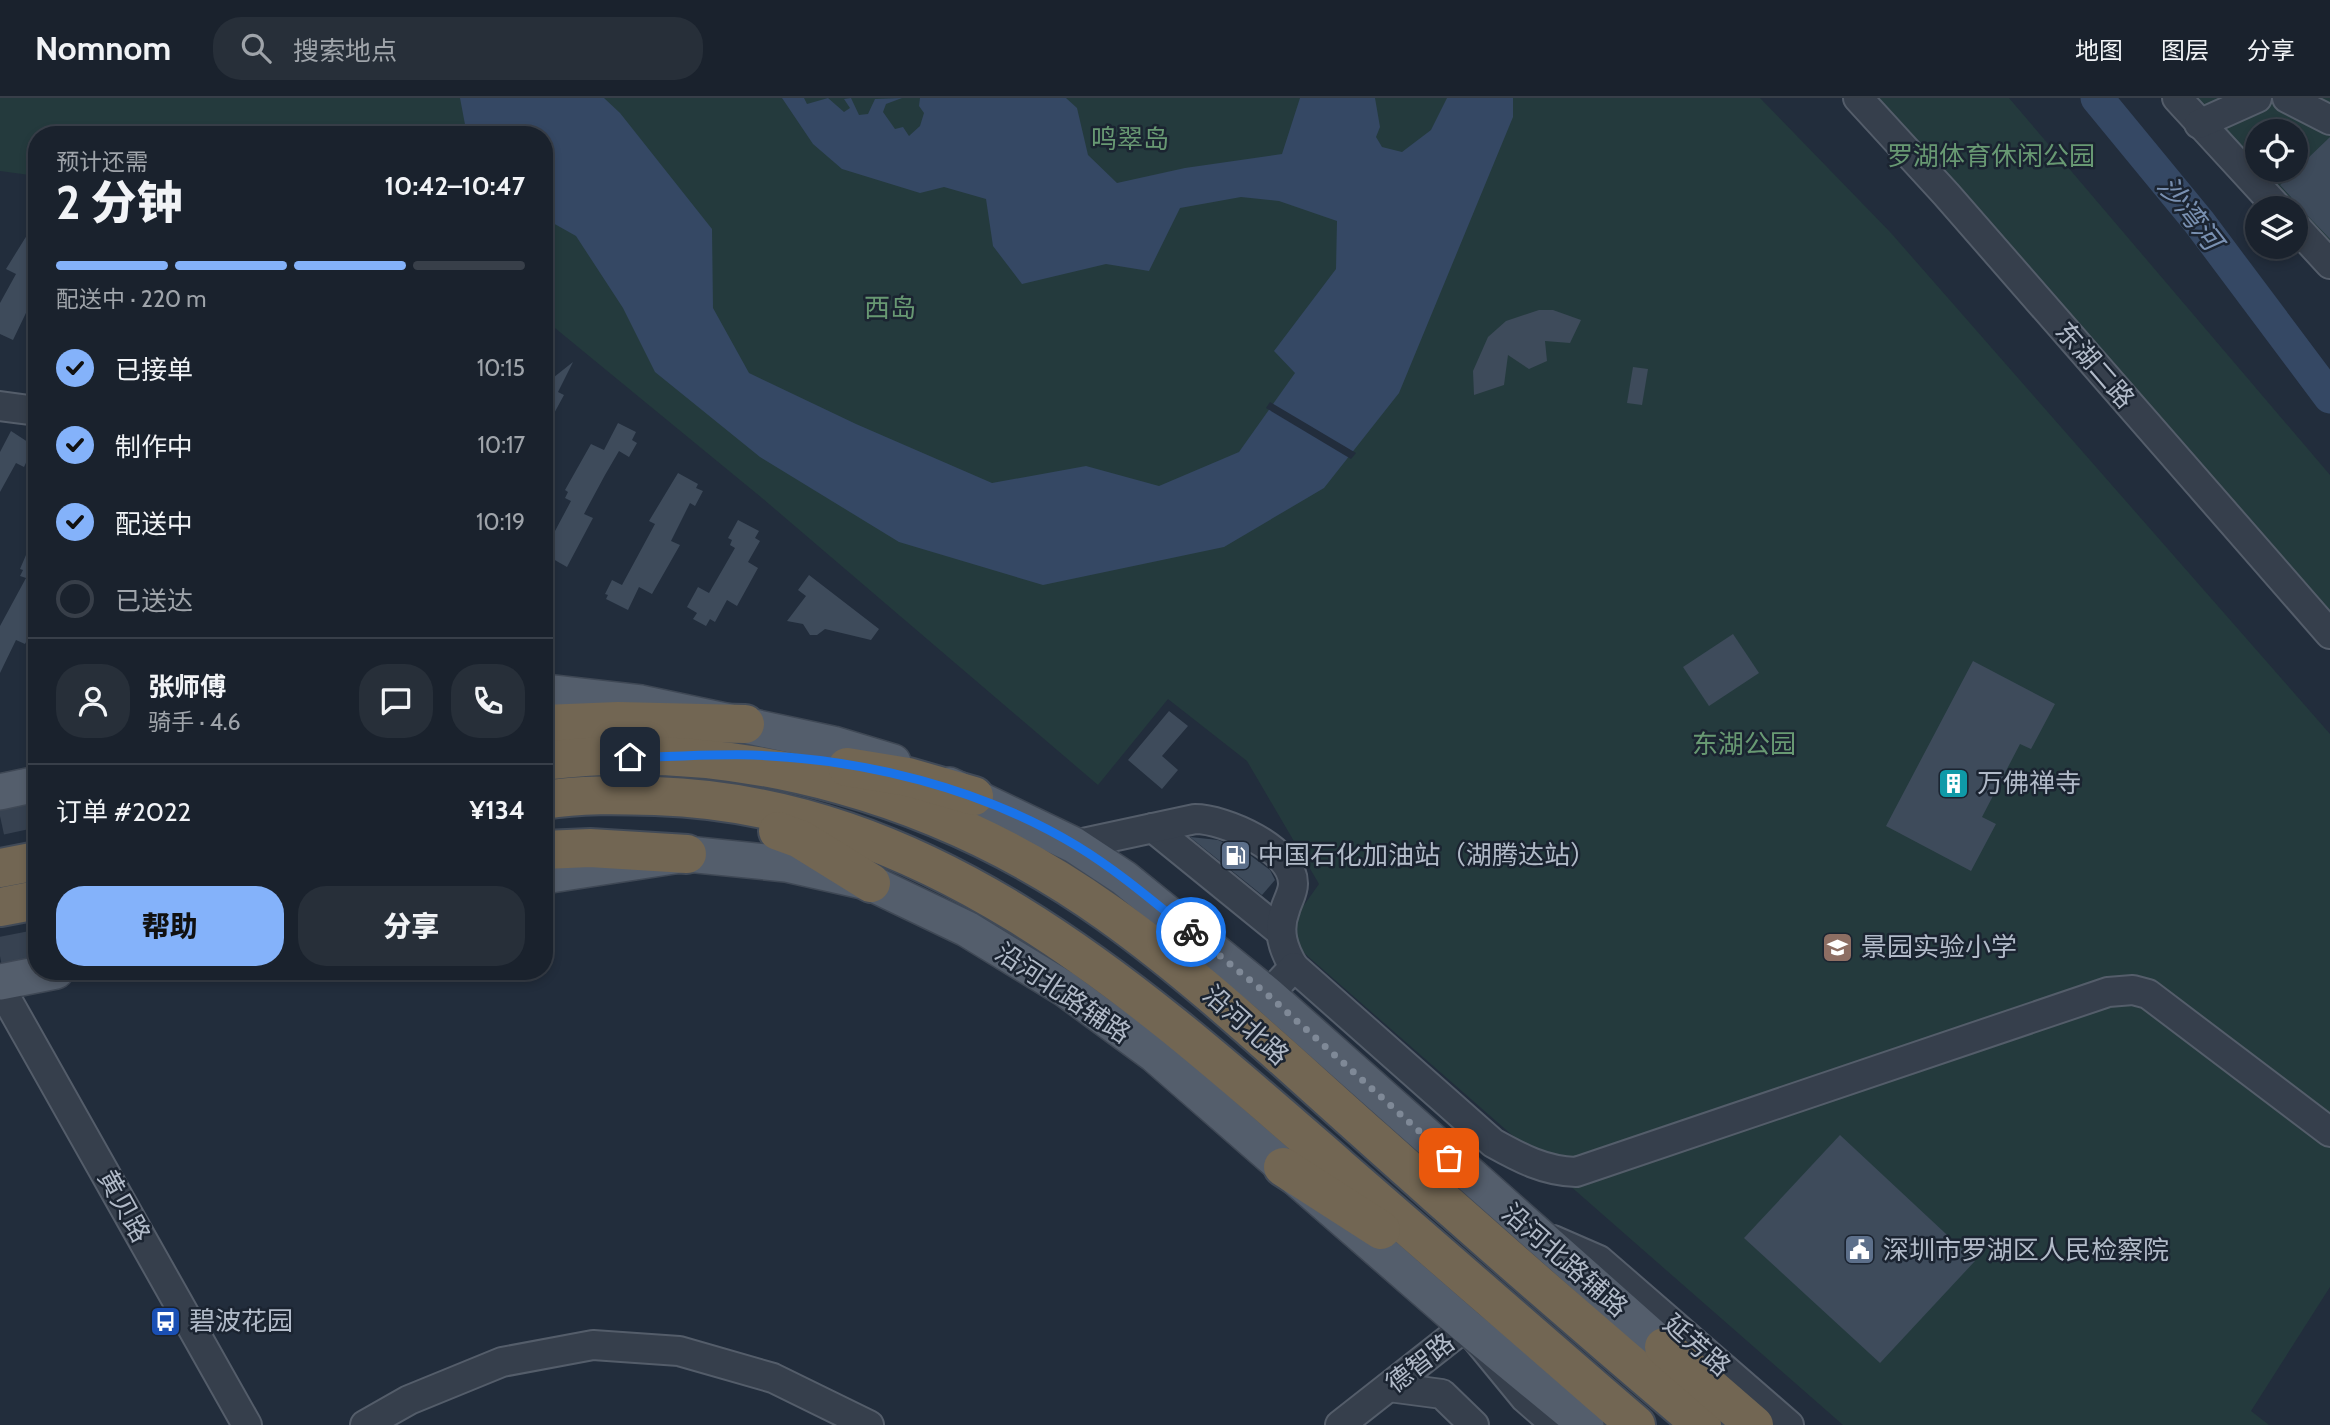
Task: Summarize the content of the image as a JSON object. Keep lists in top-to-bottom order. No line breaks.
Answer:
{"streets":{"highway":["沿河北路"],"main road":["沿河北路辅路"],"street":["东湖二路","黄贝路","延芳路","德智路"]},"crossings":[["沿河北路辅路","延芳路"],["沿河北路","德智路"]],"water":["沙湾河"],"parks":["鸣翠岛","罗湖体育休闲公园","西岛","东湖公园"],"places":{"building":["万佛禅寺"],"fuel station":["中国石化加油站（湖腾达站）"],"school or university":["景园实验小学"],"public building":["深圳市罗湖区人民检察院"],"bus stop":["碧波花园"]},"page":{"header":"Nomnom","search":"搜索地点","nav":["地图","图层","分享"],"heading":["2 分钟","预计还需","10:42–10:47"],"panel":["张师傅","骑手 · 4.6","订单 #2022","¥134"],"bar":"配送中 · 220 m","list":[["已接单","10:15"],["制作中","10:17"],["配送中","10:19"],"已送达"],"buttons":["帮助","分享"]}}
